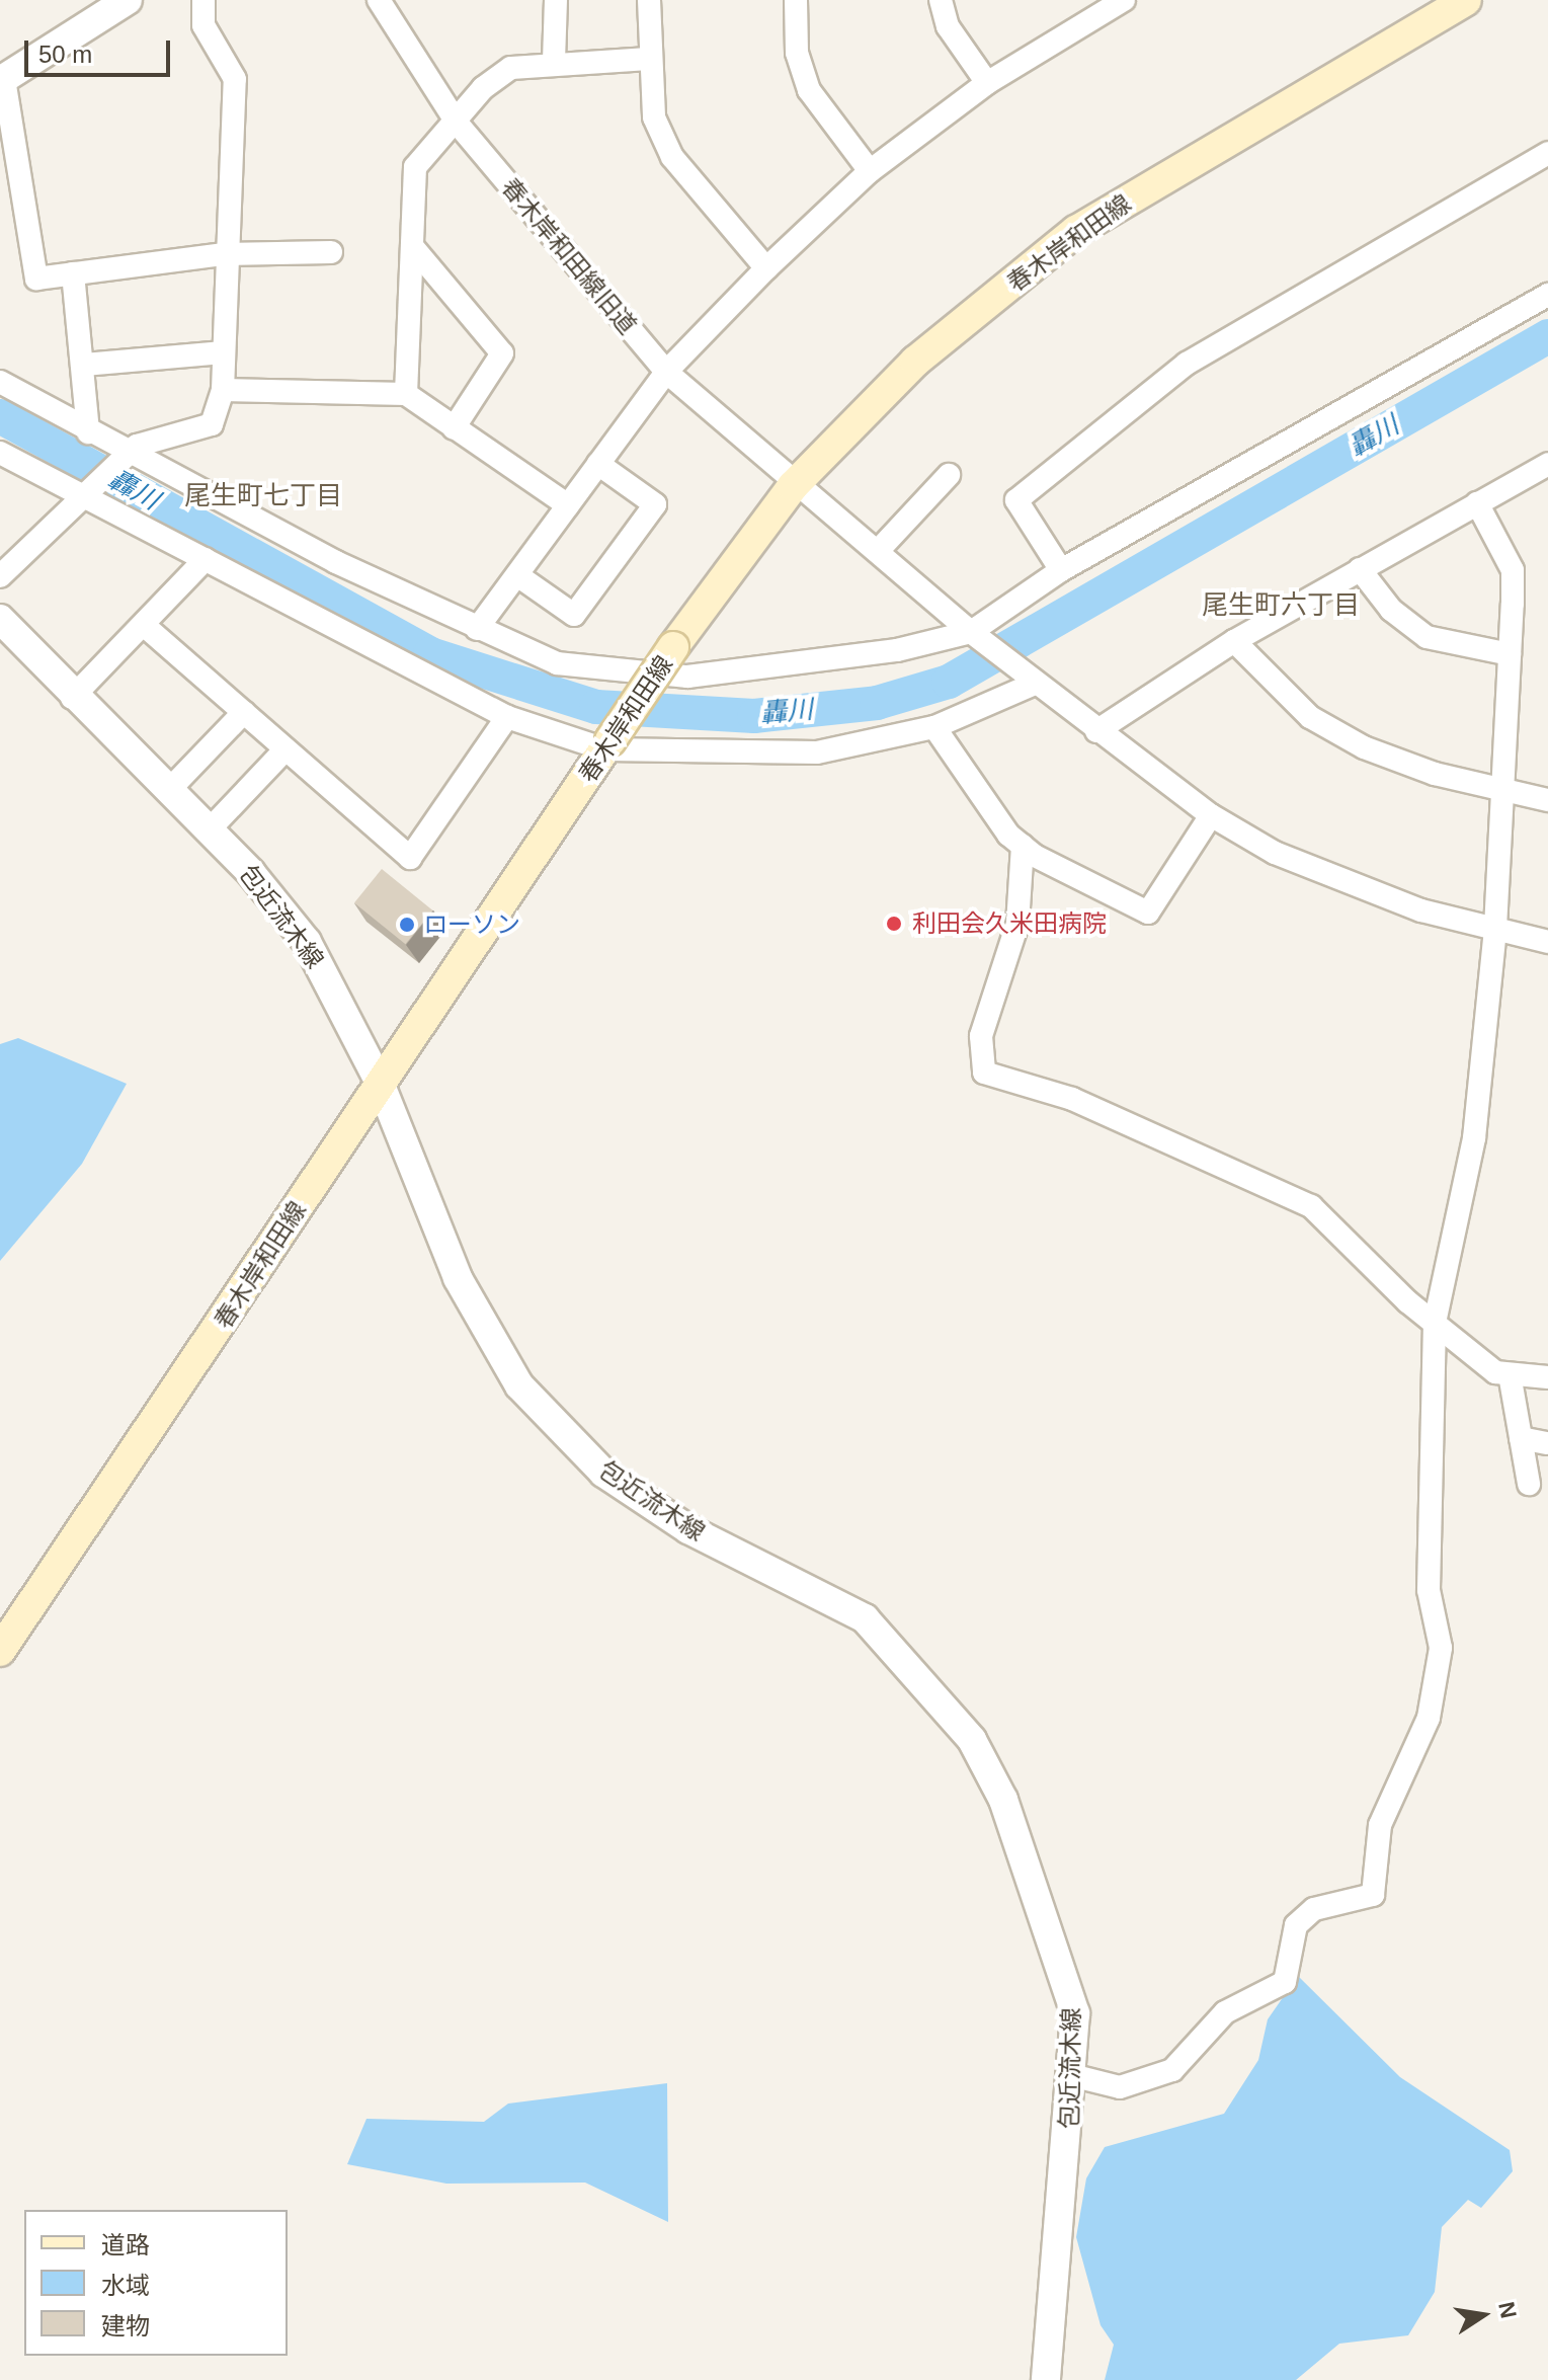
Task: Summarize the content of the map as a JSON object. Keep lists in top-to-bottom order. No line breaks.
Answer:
{"streets":{"main road":["春木岸和田線"],"street":["春木岸和田線旧道","包近流木線"]},"crossings":[["春木岸和田線","春木岸和田線旧道"],["春木岸和田線","包近流木線"]],"districts":["尾生町七丁目","尾生町六丁目"],"water":["轟川"],"places":["利田会久米田病院","ローソン"],"legend":["道路","水域","建物"],"scale_bar":"50 m","north":"right"}
